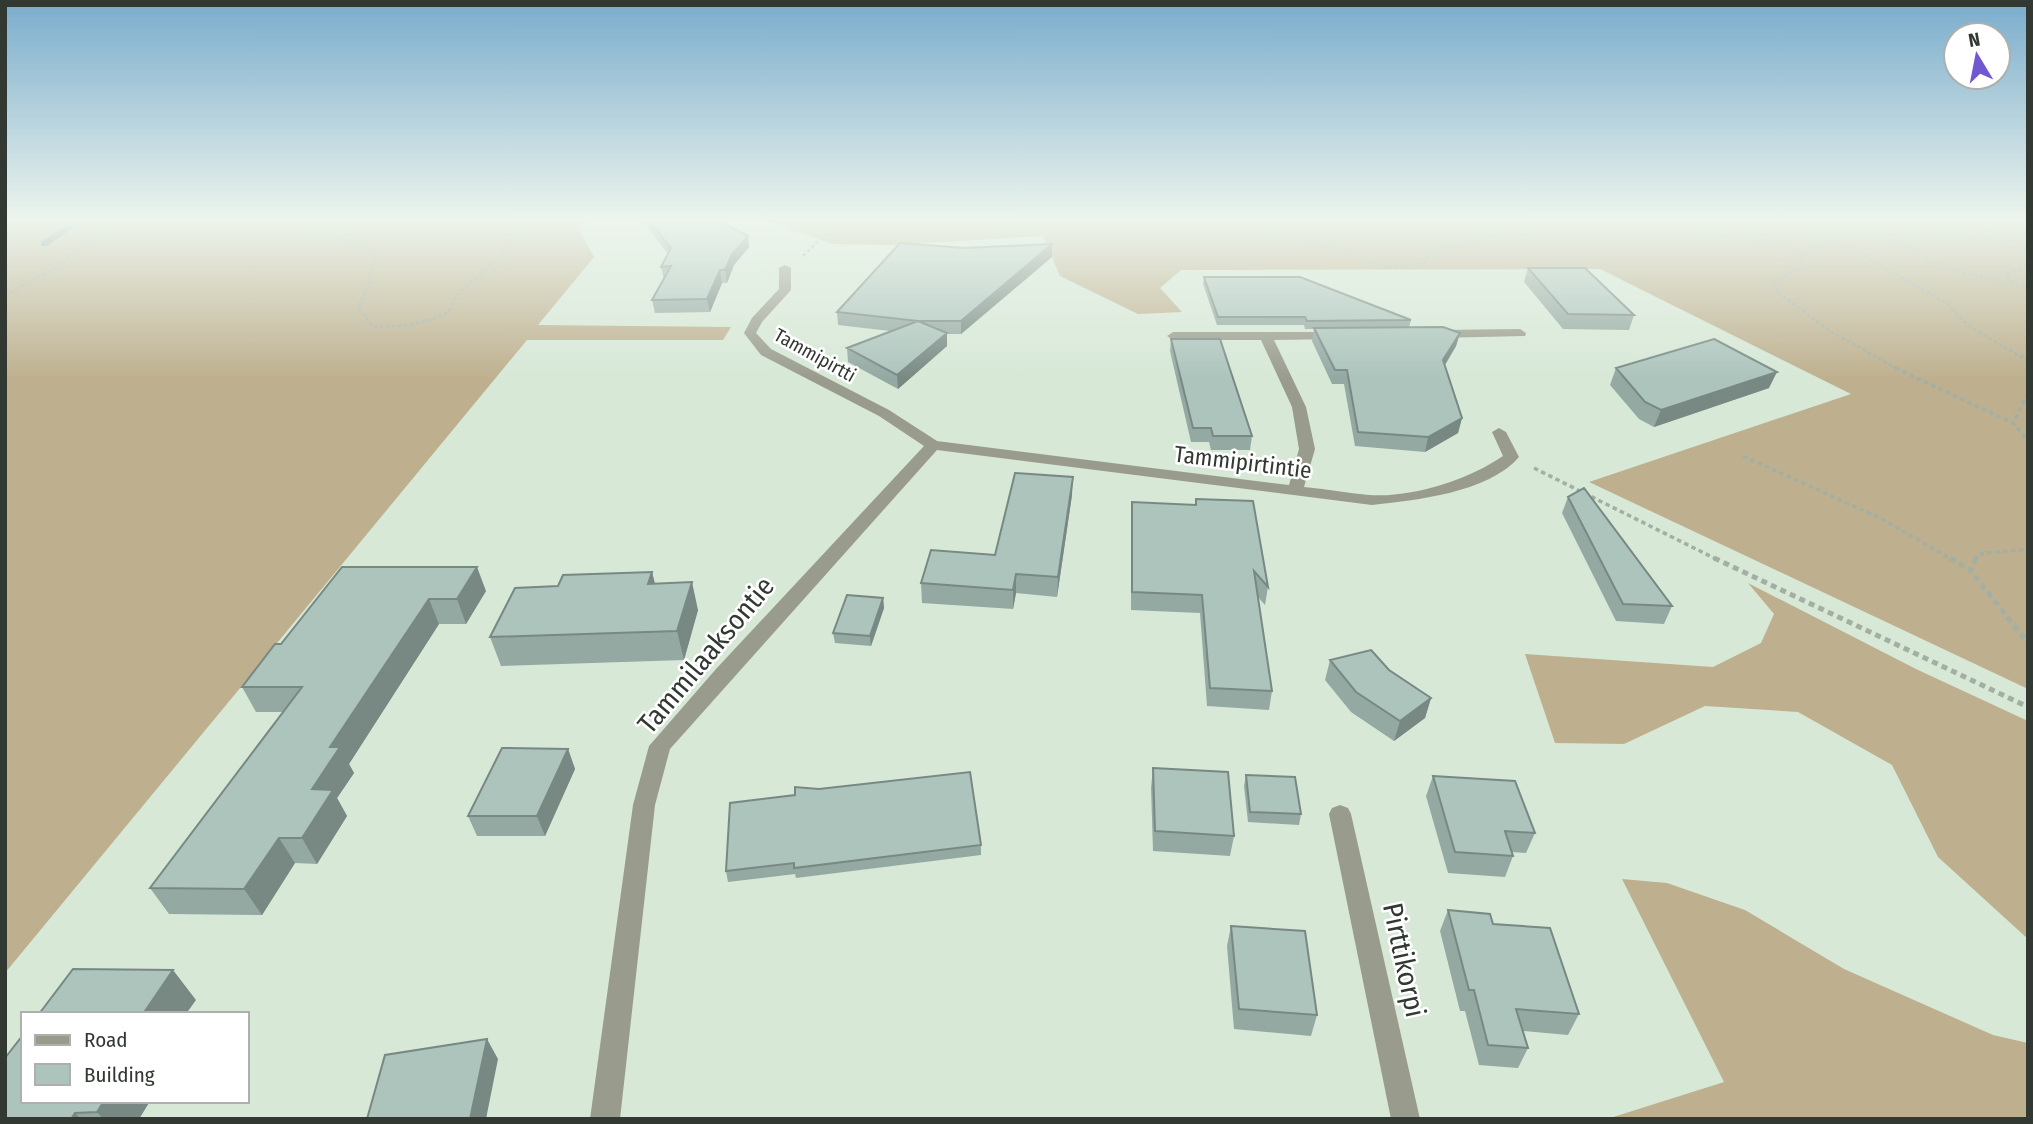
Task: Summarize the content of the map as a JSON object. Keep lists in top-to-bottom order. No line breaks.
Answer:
{"streets":{"street":["Tammipirtti","Tammipirtintie","Tammilaaksontie","Pirttikorpi"]},"crossings":[["Tammipirtti","Tammipirtintie"],["Tammipirtti","Tammilaaksontie"],["Tammipirtintie","Tammilaaksontie"]],"legend":["Road","Building"],"north":"top"}
